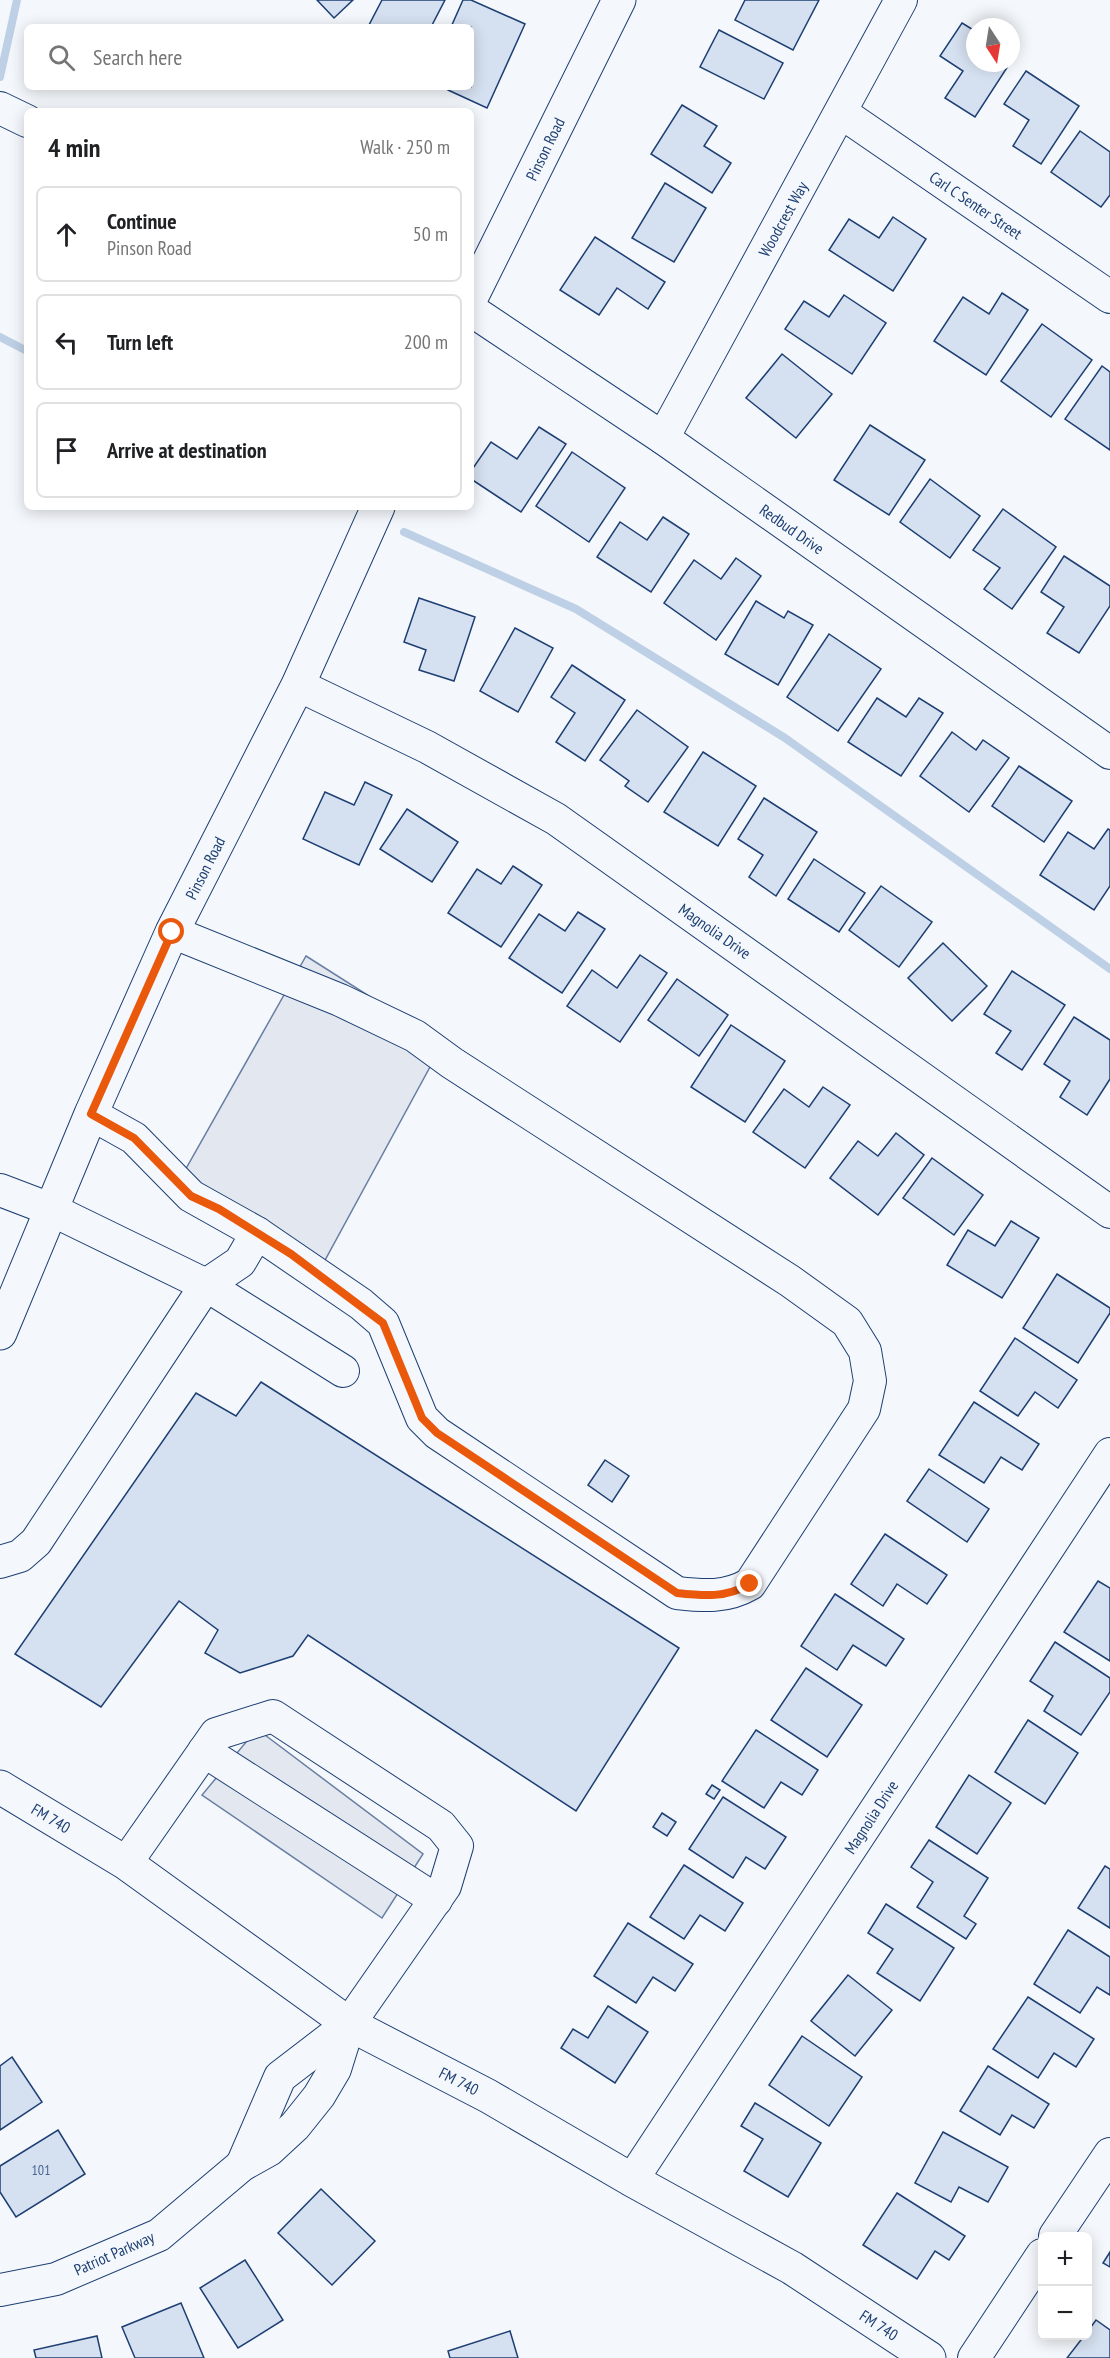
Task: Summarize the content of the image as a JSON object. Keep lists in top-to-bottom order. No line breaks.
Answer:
{"streets":{"main road":["Pinson Road","FM 740"],"street":["Carl C Senter Street","Woodcrest Way","Redbud Drive","Magnolia Drive","Patriot Parkway"]},"crossings":[["Pinson Road","Magnolia Drive"],["Carl C Senter Street","Woodcrest Way"],["Woodcrest Way","Redbud Drive"],["Magnolia Drive","FM 740"],["FM 740","Patriot Parkway"]],"house_numbers":["101"],"north":"bottom","page":{"search":"Search here","heading":["4 min","Walk · 250 m"],"list":[["Continue","Pinson Road","50 m"],["Turn left","200 m"],"Arrive at destination"],"map_buttons":["+","−"]}}
